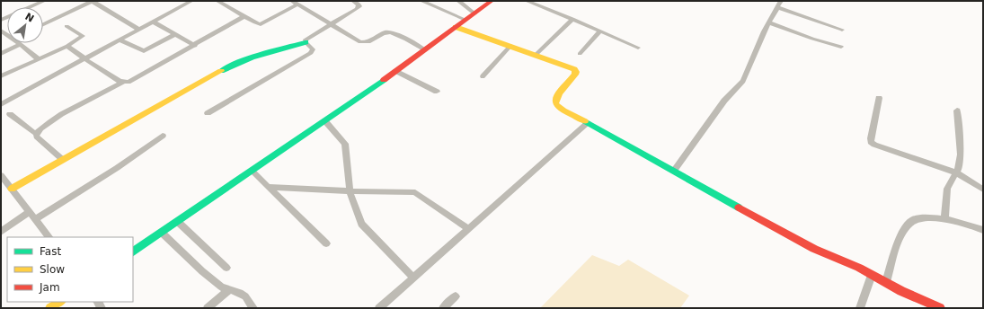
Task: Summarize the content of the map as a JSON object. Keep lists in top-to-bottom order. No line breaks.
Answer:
{"legend":["Fast","Slow","Jam"],"north":"top right"}
